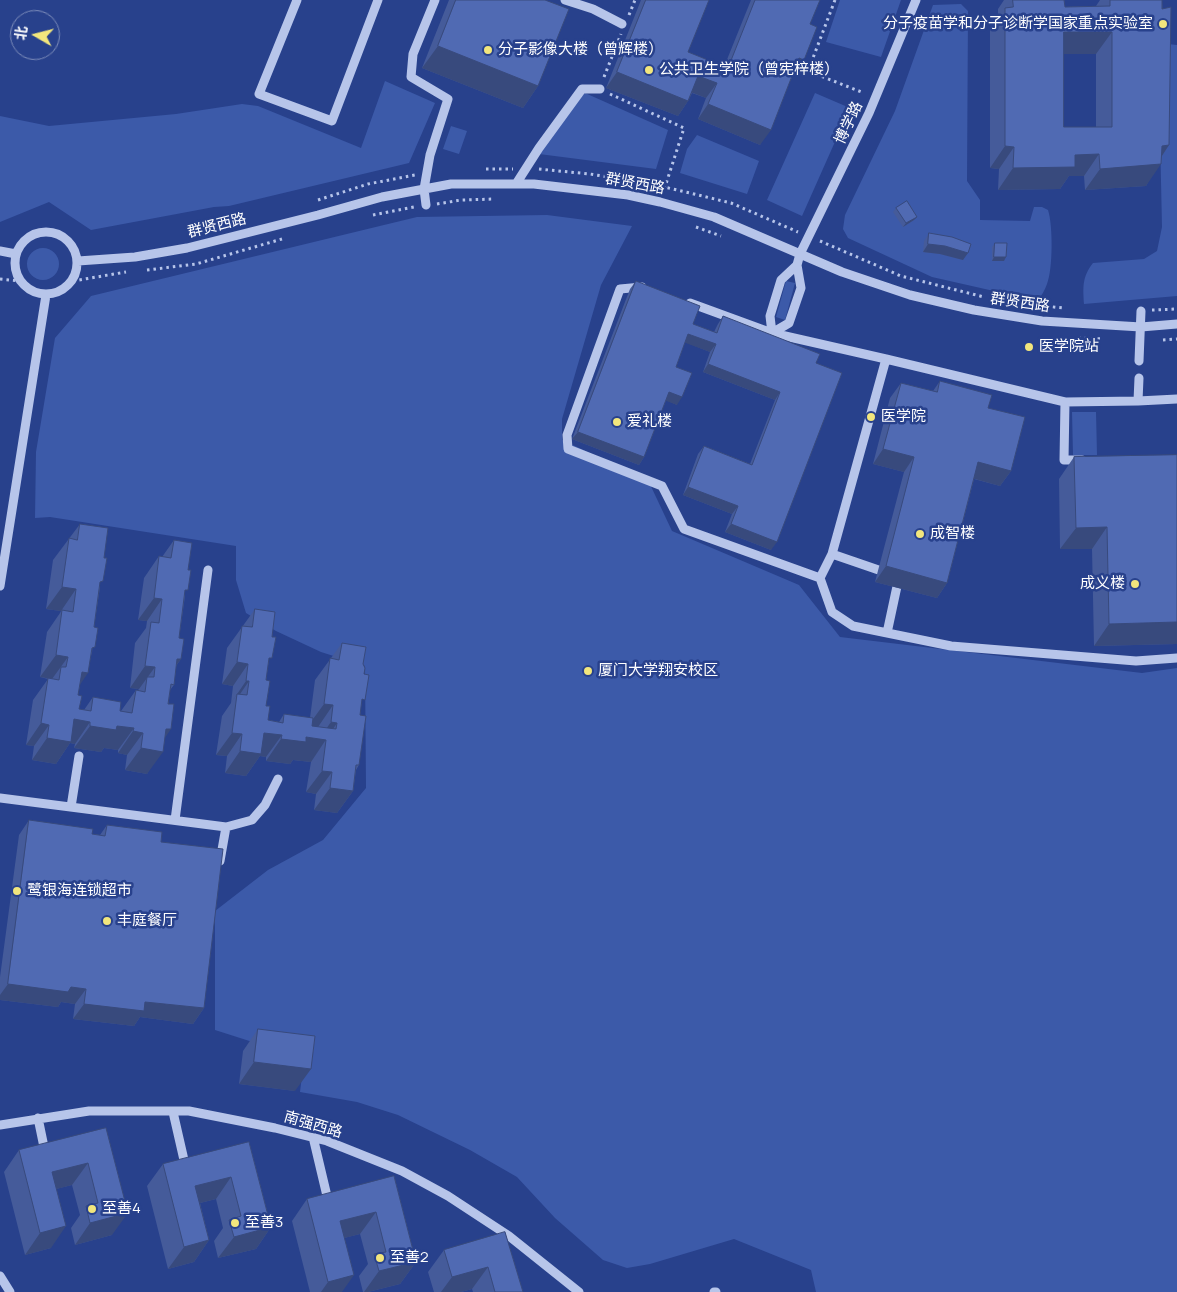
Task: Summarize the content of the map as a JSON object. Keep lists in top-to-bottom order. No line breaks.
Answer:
{"streets":{"street":["博学路","群贤西路","南强西路"]},"crossings":[["博学路","群贤西路"]],"places":["分子疫苗学和分子诊断学国家重点实验室","分子影像大楼（曾辉楼）","公共卫生学院（曾宪梓楼）","医学院站","医学院","爱礼楼","成智楼","成义楼","厦门大学翔安校区","鹭银海连锁超市","丰庭餐厅","至善4","至善3","至善2"],"north":"left"}
